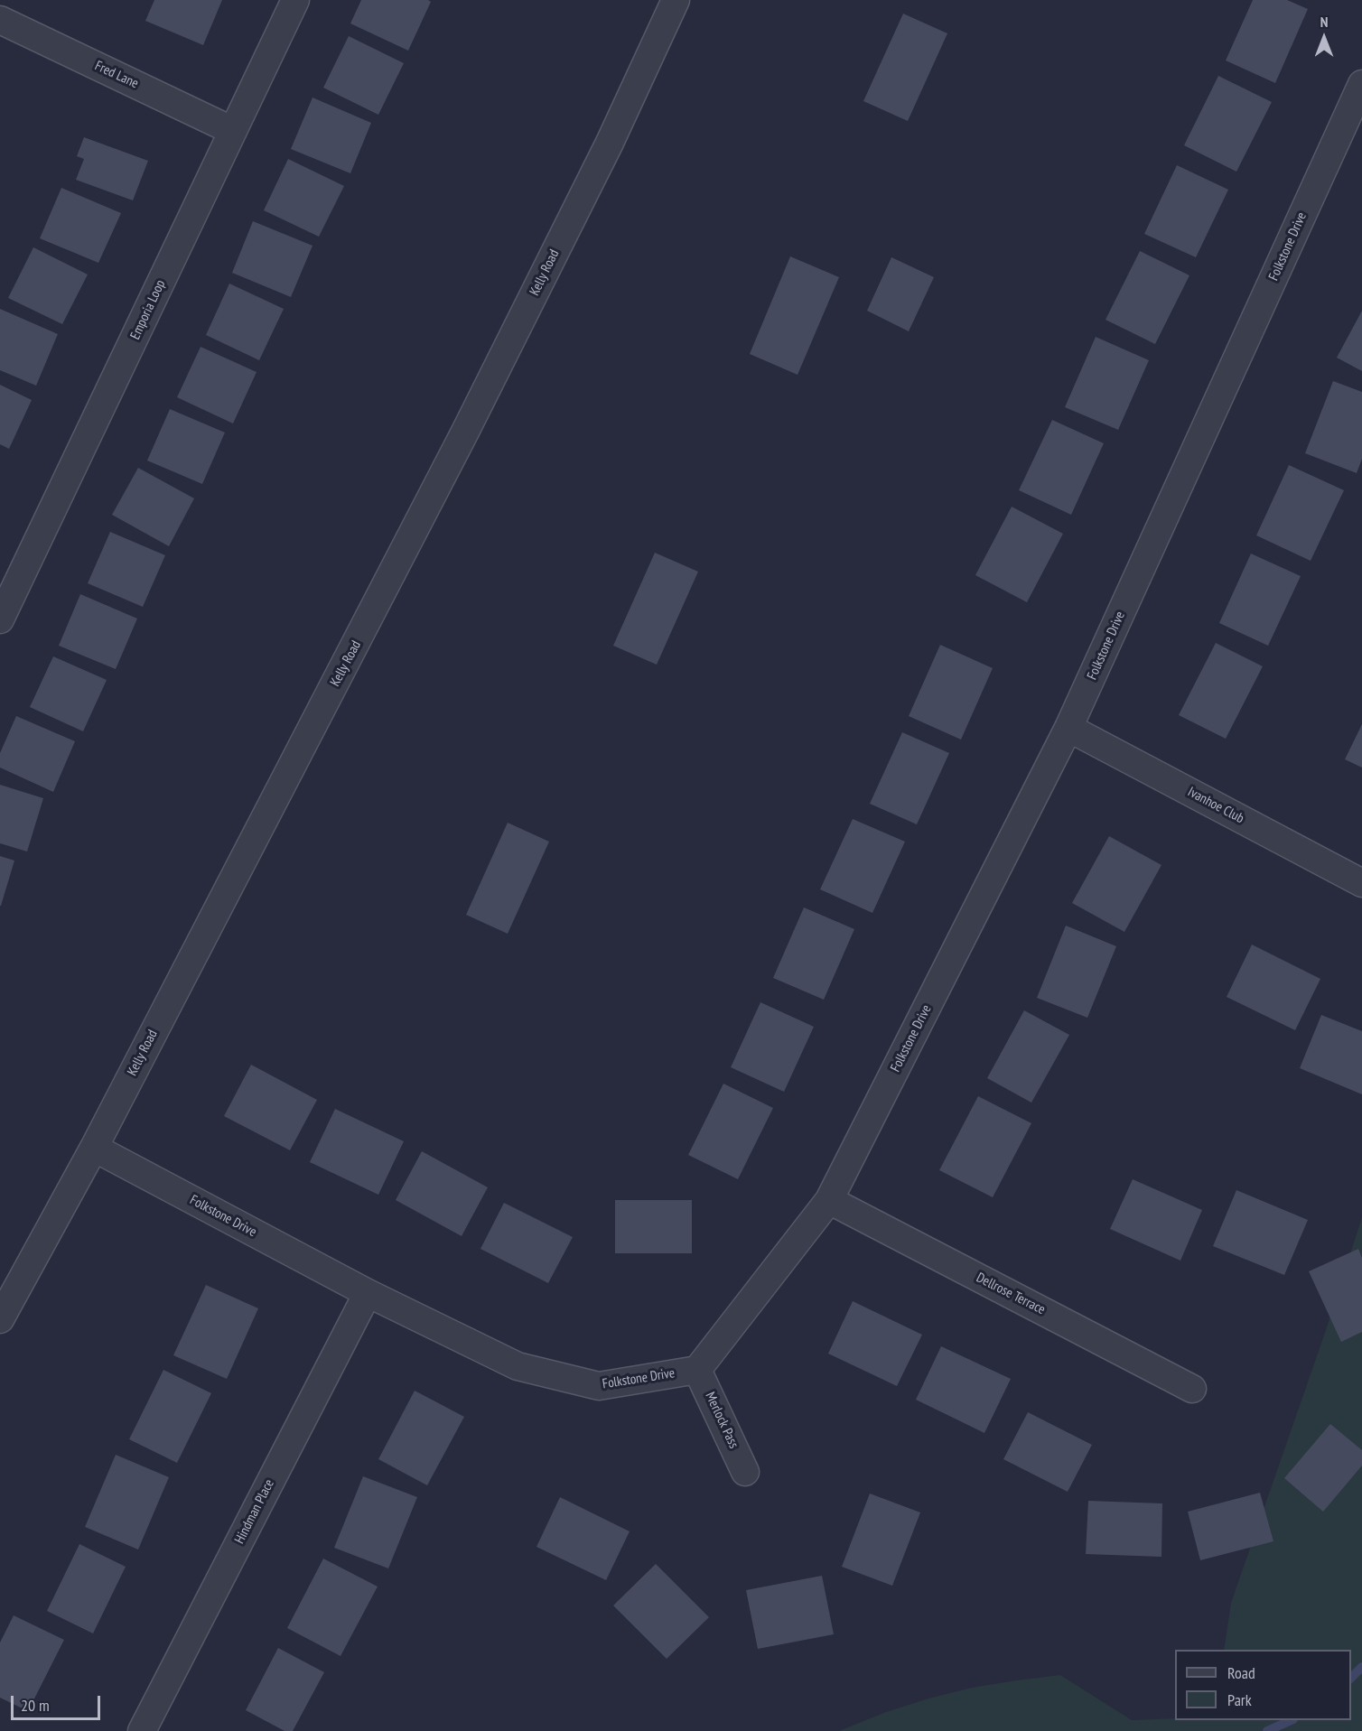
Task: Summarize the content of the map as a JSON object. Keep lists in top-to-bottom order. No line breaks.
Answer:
{"streets":{"street":["Fred Lane","Folkstone Drive","Kelly Road","Emporia Loop","Ivanhoe Club","Dellrose Terrace","Merlock Pass","Hindman Place"]},"crossings":[["Fred Lane","Emporia Loop"],["Folkstone Drive","Kelly Road"],["Folkstone Drive","Ivanhoe Club"],["Folkstone Drive","Dellrose Terrace"],["Folkstone Drive","Merlock Pass"],["Folkstone Drive","Hindman Place"]],"legend":["Road","Park"],"scale_bar":"20 m","north":"top"}
